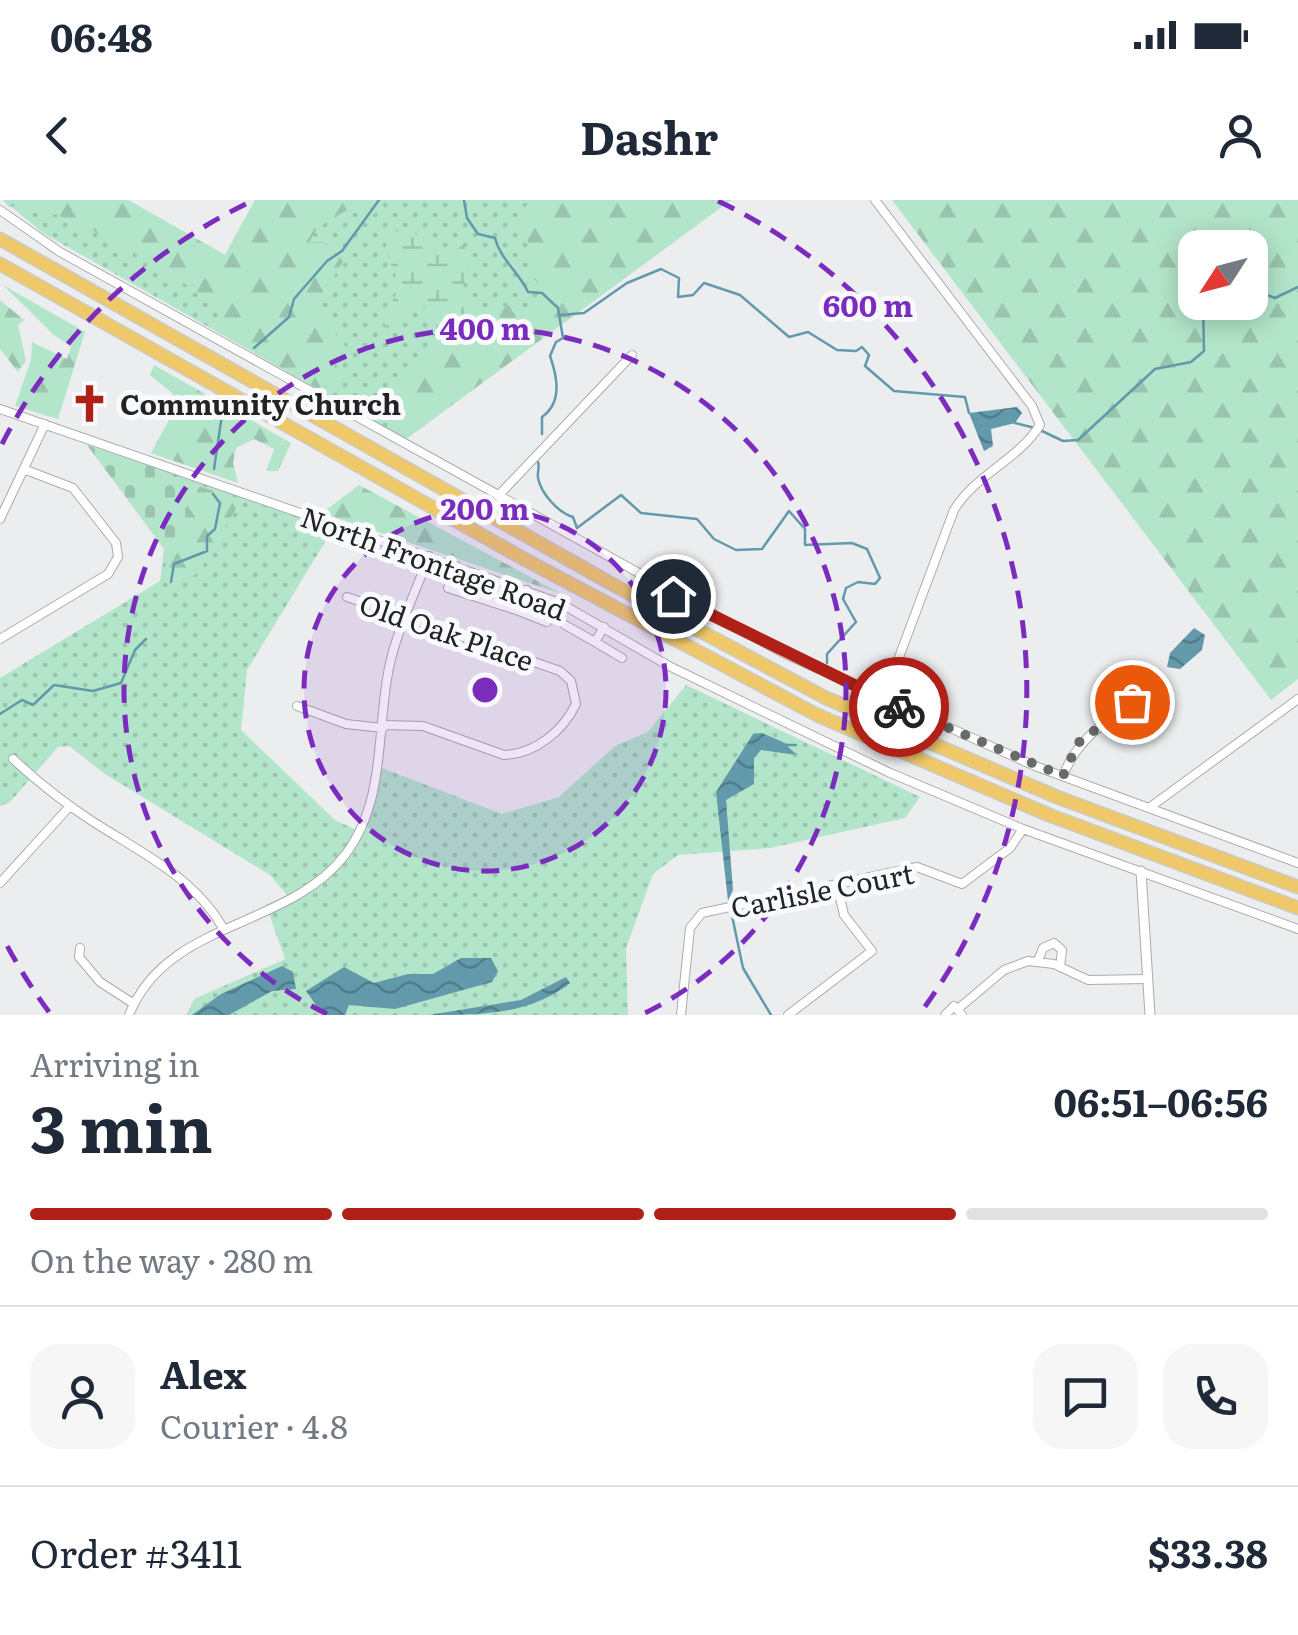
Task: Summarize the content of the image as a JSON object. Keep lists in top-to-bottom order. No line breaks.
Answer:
{"streets":{"street":["North Frontage Road","Old Oak Place","Carlisle Court"]},"crossings":[["North Frontage Road","Carlisle Court"]],"places":{"church":["Community Church"]},"north":"bottom left","page":{"status":"06:48","header":"Dashr","heading":["3 min","Arriving in","06:51–06:56"],"panel":["Alex","Courier · 4.8","Order #3411","$33.38"],"bar":"On the way · 280 m"},"rings":["600 m","400 m","200 m"]}
